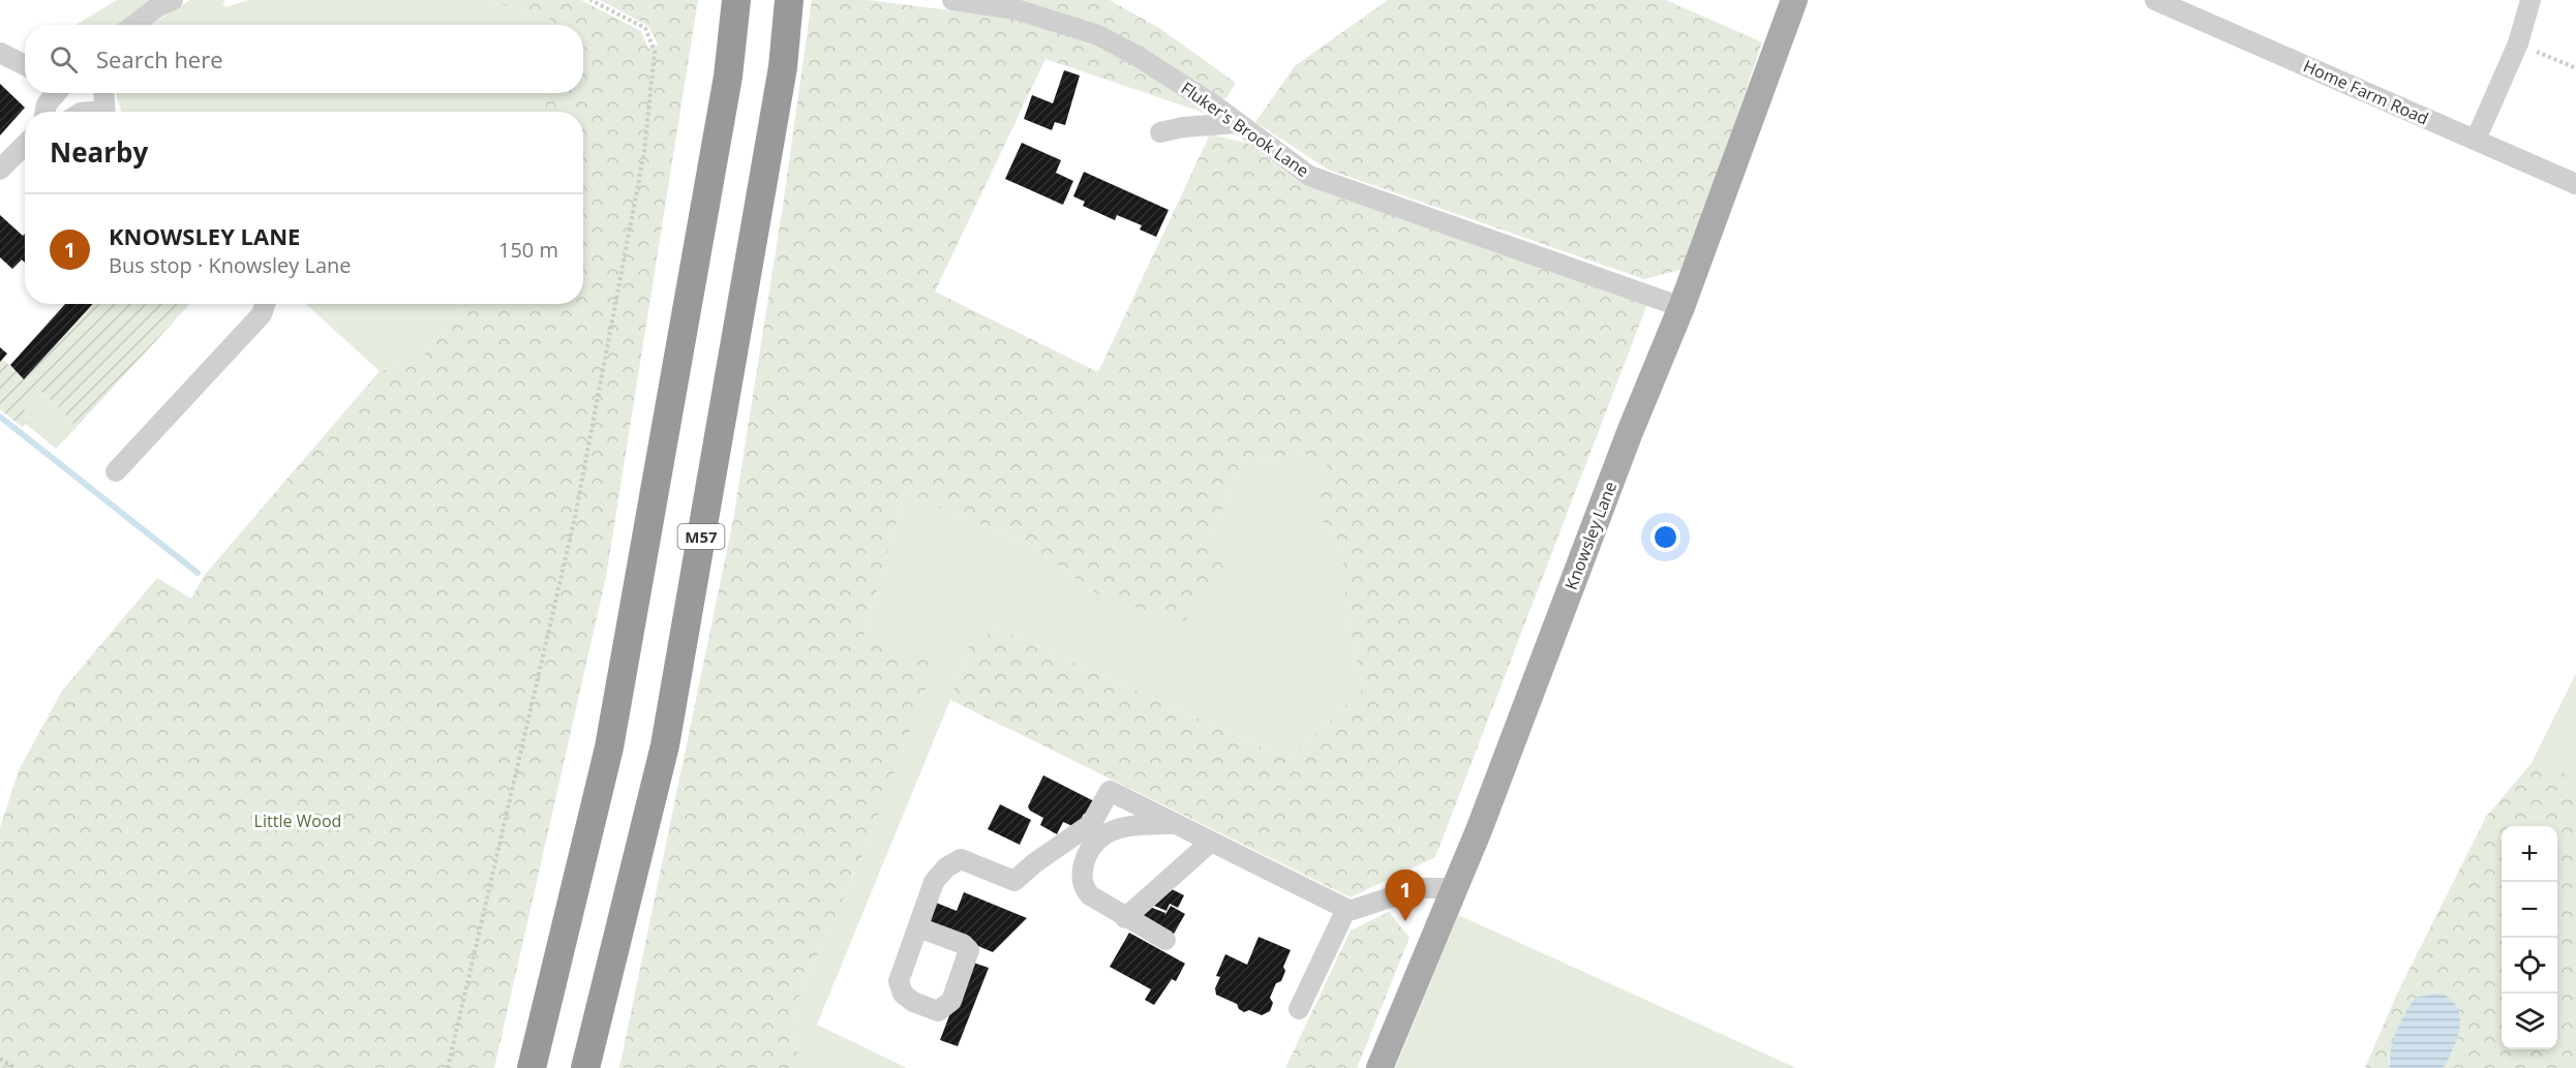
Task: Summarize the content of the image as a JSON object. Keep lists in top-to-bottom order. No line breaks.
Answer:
{"streets":{"highway":["M57"],"main road":["Knowsley Lane"],"street":["Home Farm Road","Fluker's Brook Lane"]},"crossings":[["Fluker's Brook Lane","Knowsley Lane"]],"parks":["Little Wood"],"page":{"search":"Search here","heading":"Nearby","list":[{"mark":"1","name":"KNOWSLEY LANE","note":"Bus stop · Knowsley Lane","value":"150 m"}],"map_buttons":["+","−"],"pins":"1"}}
